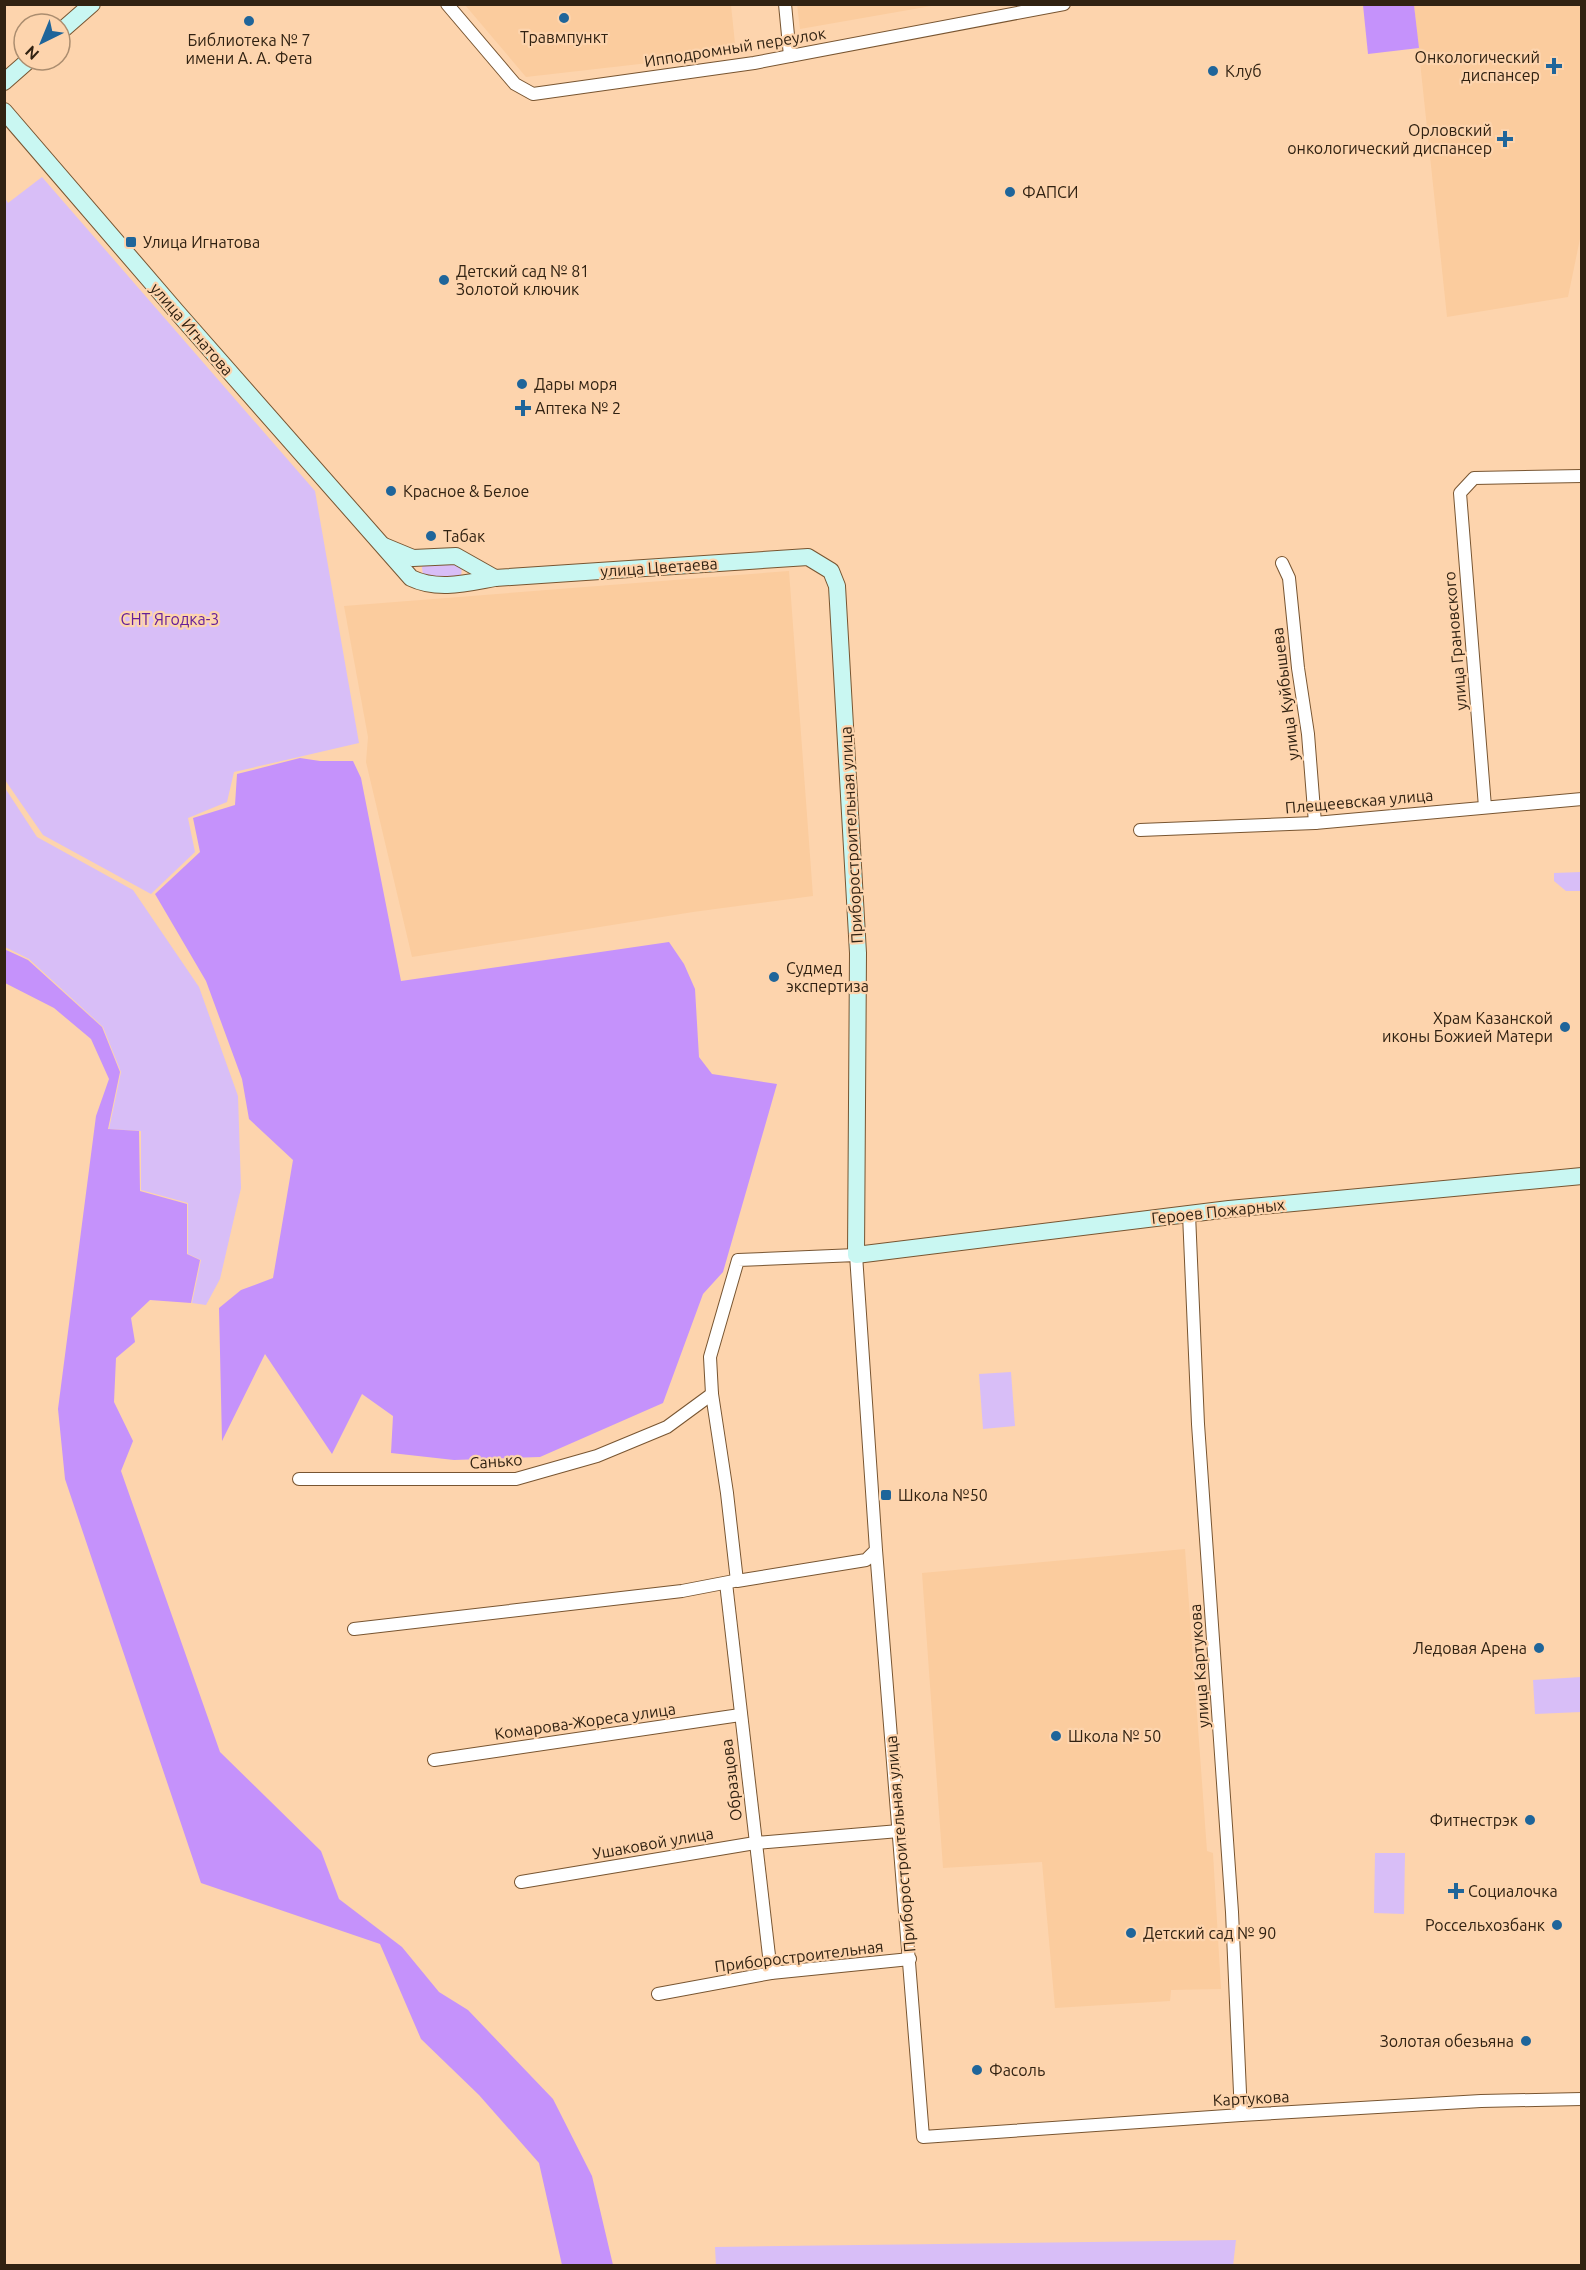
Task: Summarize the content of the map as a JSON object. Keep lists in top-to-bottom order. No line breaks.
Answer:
{"streets":{"main road":["улица Игнатова","улица Цветаева","Приборостроительная улица","Героев Пожарных"],"street":["Ипподромный переулок","улица Грановского","улица Куйбышева","Плещеевская улица","Санько","улица Картукова","Комарова-Жореса улица","Образцова","Ушаковой улица","Приборостроительная","Картукова"]},"crossings":[["улица Игнатова","улица Цветаева"],["улица Цветаева","Приборостроительная улица"],["улица Грановского","Плещеевская улица"],["улица Куйбышева","Плещеевская улица"],["Приборостроительная улица","Героев Пожарных"],["Приборостроительная улица","Ушаковой улица"],["Приборостроительная улица","Приборостроительная"],["Приборостроительная улица","Картукова"],["Героев Пожарных","улица Картукова"],["улица Картукова","Картукова"],["Комарова-Жореса улица","Образцова"],["Образцова","Ушаковой улица"],["Образцова","Приборостроительная"]],"parks":["СНТ Ягодка-3"],"places":{"other":["Травмпункт","Библиотека № 7 имени А. А. Фета","Клуб","ФАПСИ","Детский сад № 81 Золотой ключик","Дары моря","Красное & Белое","Табак","Судмед экспертиза","Храм Казанской иконы Божией Матери","Ледовая Арена","Школа № 50","Фитнестрэк","Россельхозбанк","Детский сад № 90","Золотая обезьяна","Фасоль"],"health":["Онкологический диспансер","Орловский онкологический диспансер","Аптека № 2","Социалочка"],"transit":["Улица Игнатова","Школа №50"]},"north":"bottom left"}
